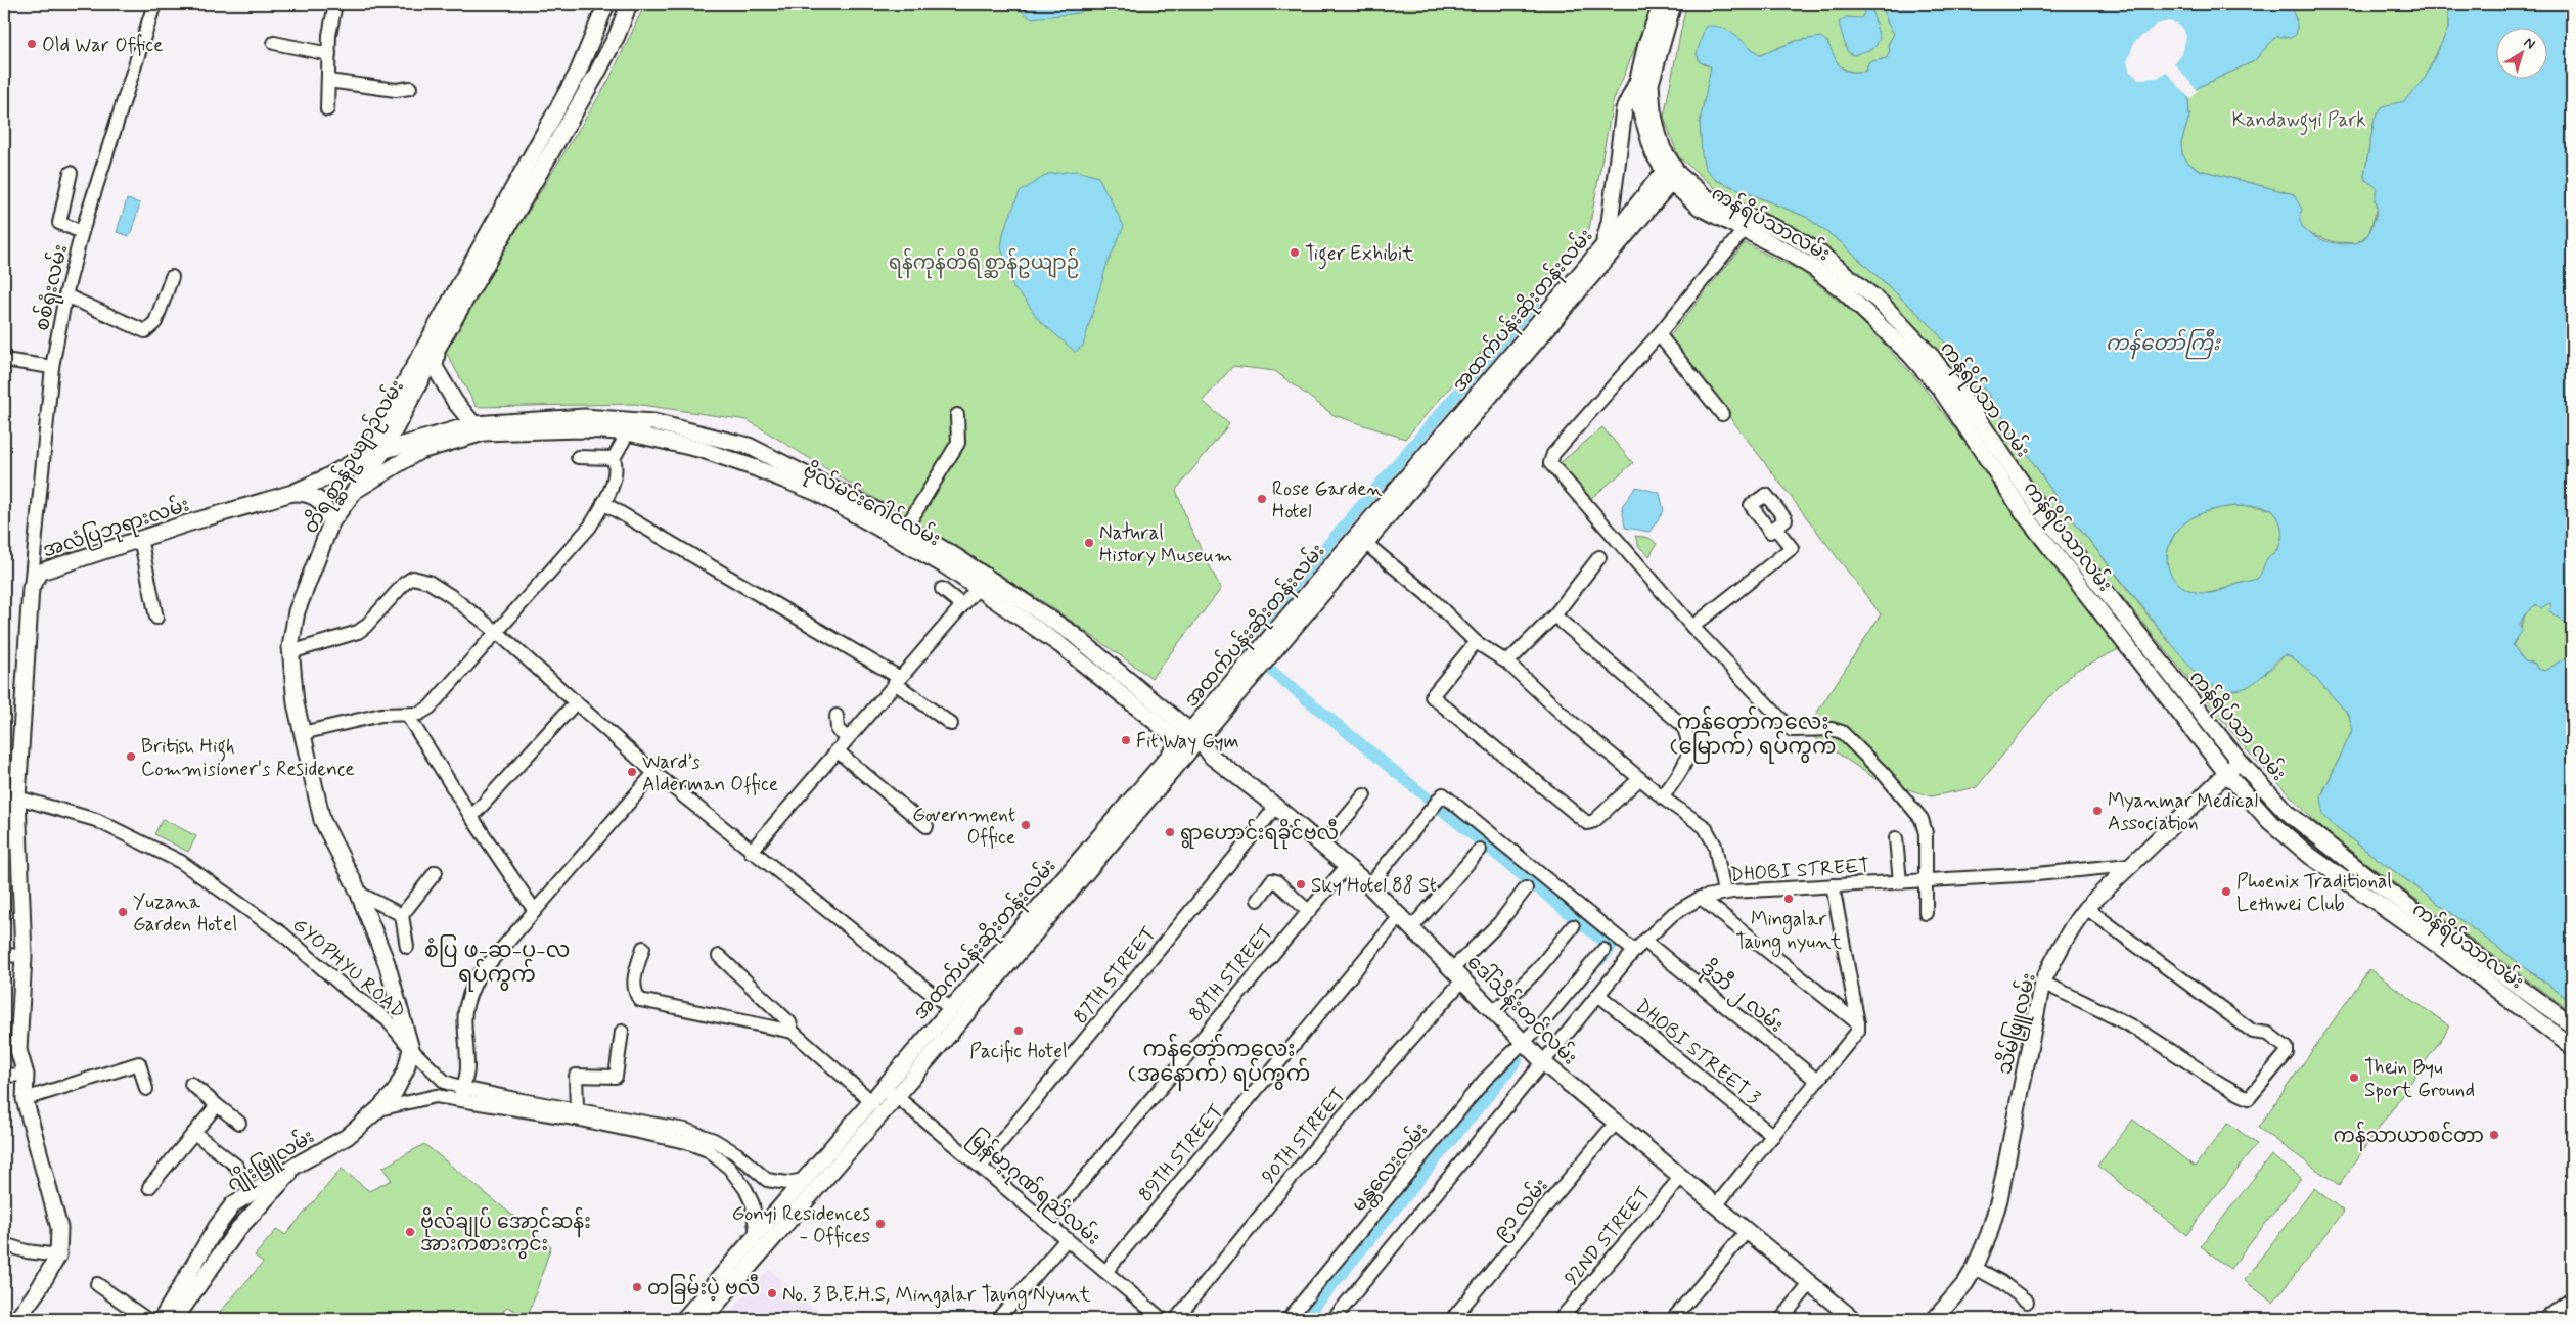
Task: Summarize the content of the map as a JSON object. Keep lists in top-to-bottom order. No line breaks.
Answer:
{"streets":{"main road":["ကန်ရိပ်သာလမ်း","အထက်ပန်းဆိုးတန်းလမ်း","ကန်ရိပ်သာ လမ်း","တိရစ္ဆာန်ဥယျာဉ်လမ်း","ဗိုလ်မင်းဂေါင်လမ်း","အလံပြဘုရားလမ်း","ဒေါ်သိန်းတင်လမ်း","သိမ်ဖြူလမ်း","ဂျိုးဖြူလမ်း"],"street":["စစ်ရုံးလမ်း","DHOBI STREET","GYOPHYU ROAD","88TH STREET","87TH STREET","ဒိုဘီ ၂ လမ်း","DHOBI STREET 3","90TH STREET","89TH STREET","မန္တလေးလမ်း","မြန်မာ့ဂုဏ်ရည်လမ်း","၉၁ လမ်း","92ND STREET"]},"crossings":[["ကန်ရိပ်သာလမ်း","အထက်ပန်းဆိုးတန်းလမ်း"],["ကန်ရိပ်သာလမ်း","ကန်ရိပ်သာ လမ်း"],["ကန်ရိပ်သာလမ်း","သိမ်ဖြူလမ်း"],["စစ်ရုံးလမ်း","အလံပြဘုရားလမ်း"],["အထက်ပန်းဆိုးတန်းလမ်း","ကန်ရိပ်သာ လမ်း"],["အထက်ပန်းဆိုးတန်းလမ်း","ဗိုလ်မင်းဂေါင်လမ်း"],["အထက်ပန်းဆိုးတန်းလမ်း","GYOPHYU ROAD"],["အထက်ပန်းဆိုးတန်းလမ်း","ဒေါ်သိန်းတင်လမ်း"],["အထက်ပန်းဆိုးတန်းလမ်း","မြန်မာ့ဂုဏ်ရည်လမ်း"],["ကန်ရိပ်သာ လမ်း","သိမ်ဖြူလမ်း"],["တိရစ္ဆာန်ဥယျာဉ်လမ်း","ဗိုလ်မင်းဂေါင်လမ်း"],["တိရစ္ဆာန်ဥယျာဉ်လမ်း","GYOPHYU ROAD"],["တိရစ္ဆာန်ဥယျာဉ်လမ်း","ဂျိုးဖြူလမ်း"],["ဗိုလ်မင်းဂေါင်လမ်း","အလံပြဘုရားလမ်း"],["ဗိုလ်မင်းဂေါင်လမ်း","ဒေါ်သိန်းတင်လမ်း"],["DHOBI STREET","ဒိုဘီ ၂ လမ်း"],["DHOBI STREET","ဒေါ်သိန်းတင်လမ်း"],["DHOBI STREET","သိမ်ဖြူလမ်း"],["DHOBI STREET","DHOBI STREET 3"],["GYOPHYU ROAD","ဂျိုးဖြူလမ်း"],["88TH STREET","ဒေါ်သိန်းတင်လမ်း"],["88TH STREET","မြန်မာ့ဂုဏ်ရည်လမ်း"],["87TH STREET","ဒေါ်သိန်းတင်လမ်း"],["87TH STREET","မြန်မာ့ဂုဏ်ရည်လမ်း"],["ဒေါ်သိန်းတင်လမ်း","90TH STREET"],["ဒေါ်သိန်းတင်လမ်း","89TH STREET"],["ဒေါ်သိန်းတင်လမ်း","မန္တလေးလမ်း"],["ဒေါ်သိန်းတင်လမ်း","၉၁ လမ်း"],["ဒေါ်သိန်းတင်လမ်း","92ND STREET"],["89TH STREET","မြန်မာ့ဂုဏ်ရည်လမ်း"]],"districts":["ကန်တော်ကလေး (မြောက်) ရပ်ကွက်","စံပြ ဖ-ဆ-ပ-လ ရပ်ကွက်","ကန်တော်ကလေး (အနောက်) ရပ်ကွက်"],"water":["ကန်တော်ကြီး"],"parks":["Kandawgyi Park","ရန်ကုန်တိရိစ္ဆာန်ဥယျာဉ်"],"places":["Old War Office","Tiger Exhibit","Rose Garden Hotel","Natural History Museum","Fit Way Gym","British High Commisioner's Residence","Ward’s Alderman Office","Myanmar Medical Association","Government Office","ရွာဟောင်းရခိုင်ဗလီ","Sky Hotel 88 St","Phoenix Traditional Lethwei Club","Mingalar Taung nyunt","Yuzana Garden Hotel","Pacific Hotel","Thein Byu Sport Ground","ကန်သာယာစင်တာ","Gonyi Residences - Offices","ဗိုလ်ချုပ် အောင်ဆန်း အားကစားကွင်း","တခြမ်းပဲ့ ဗလီ","No. 3 B.E.H.S, Mingalar Taung Nyunt"],"north":"top right"}
